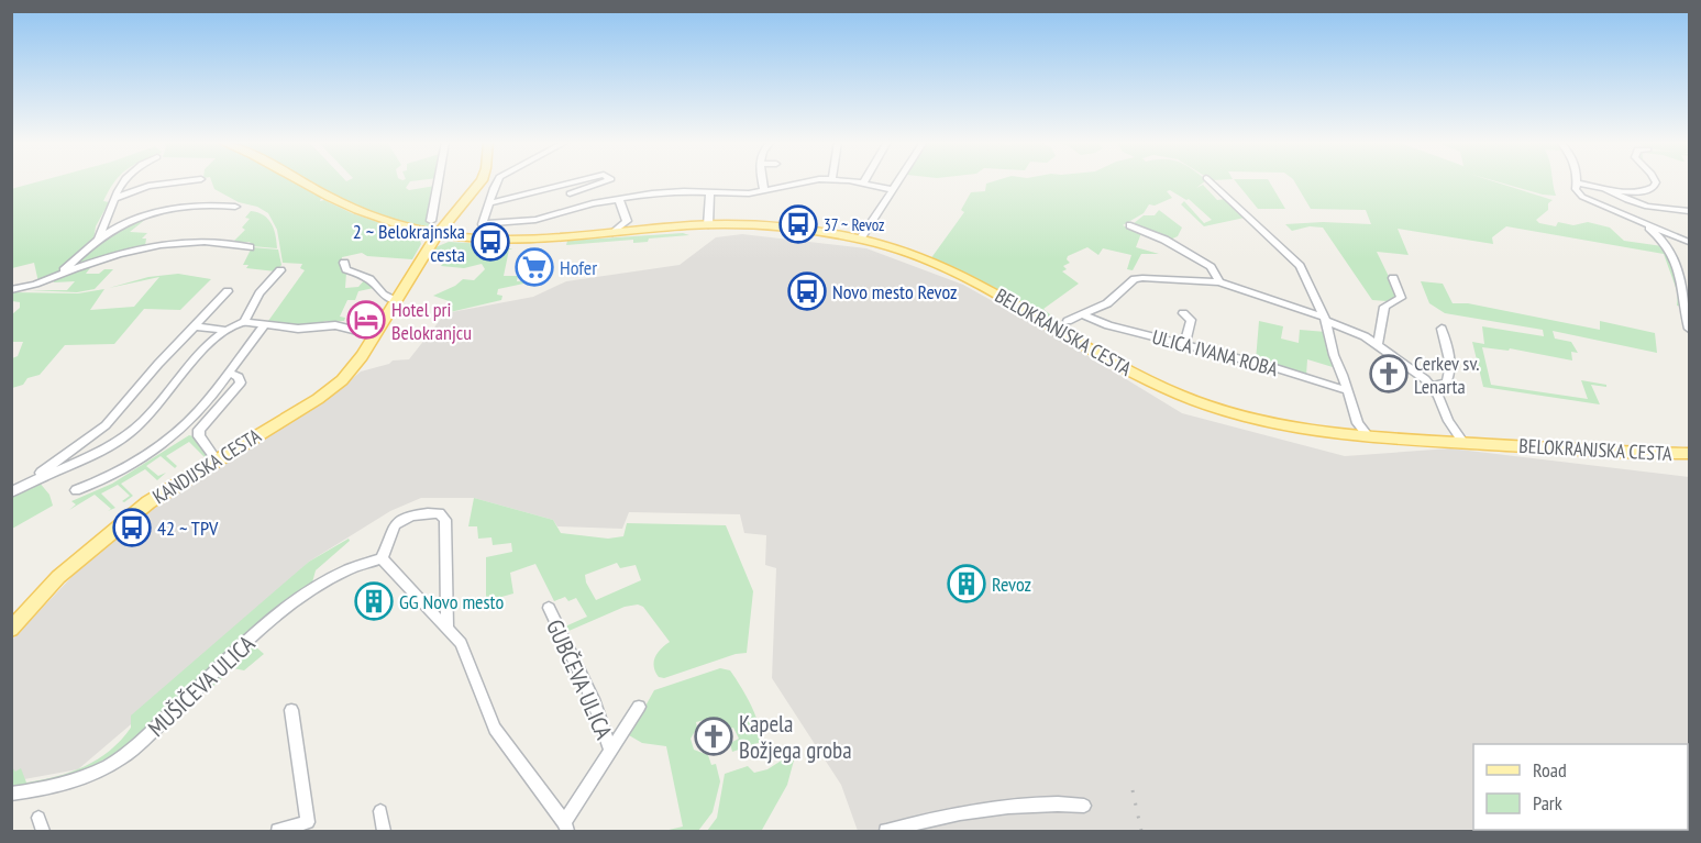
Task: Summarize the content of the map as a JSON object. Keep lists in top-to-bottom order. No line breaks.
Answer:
{"streets":{"main road":["BELOKRANJSKA CESTA","KANDIJSKA CESTA"],"street":["ULICA IVANA ROBA","GUBČEVA ULICA","MUŠIČEVA ULICA"]},"crossings":[["BELOKRANJSKA CESTA","KANDIJSKA CESTA"],["GUBČEVA ULICA","MUŠIČEVA ULICA"]],"places":{"bus stop":["37 ~ Revoz","2 ~ Belokrajnska cesta","Novo mesto Revoz","42 ~ TPV"],"supermarket":["Hofer"],"hotel":["Hotel pri Belokranjcu"],"church":["Cerkev sv. Lenarta","Kapela Božjega groba"],"building":["Revoz","GG Novo mesto"]},"legend":["Road","Park"]}
